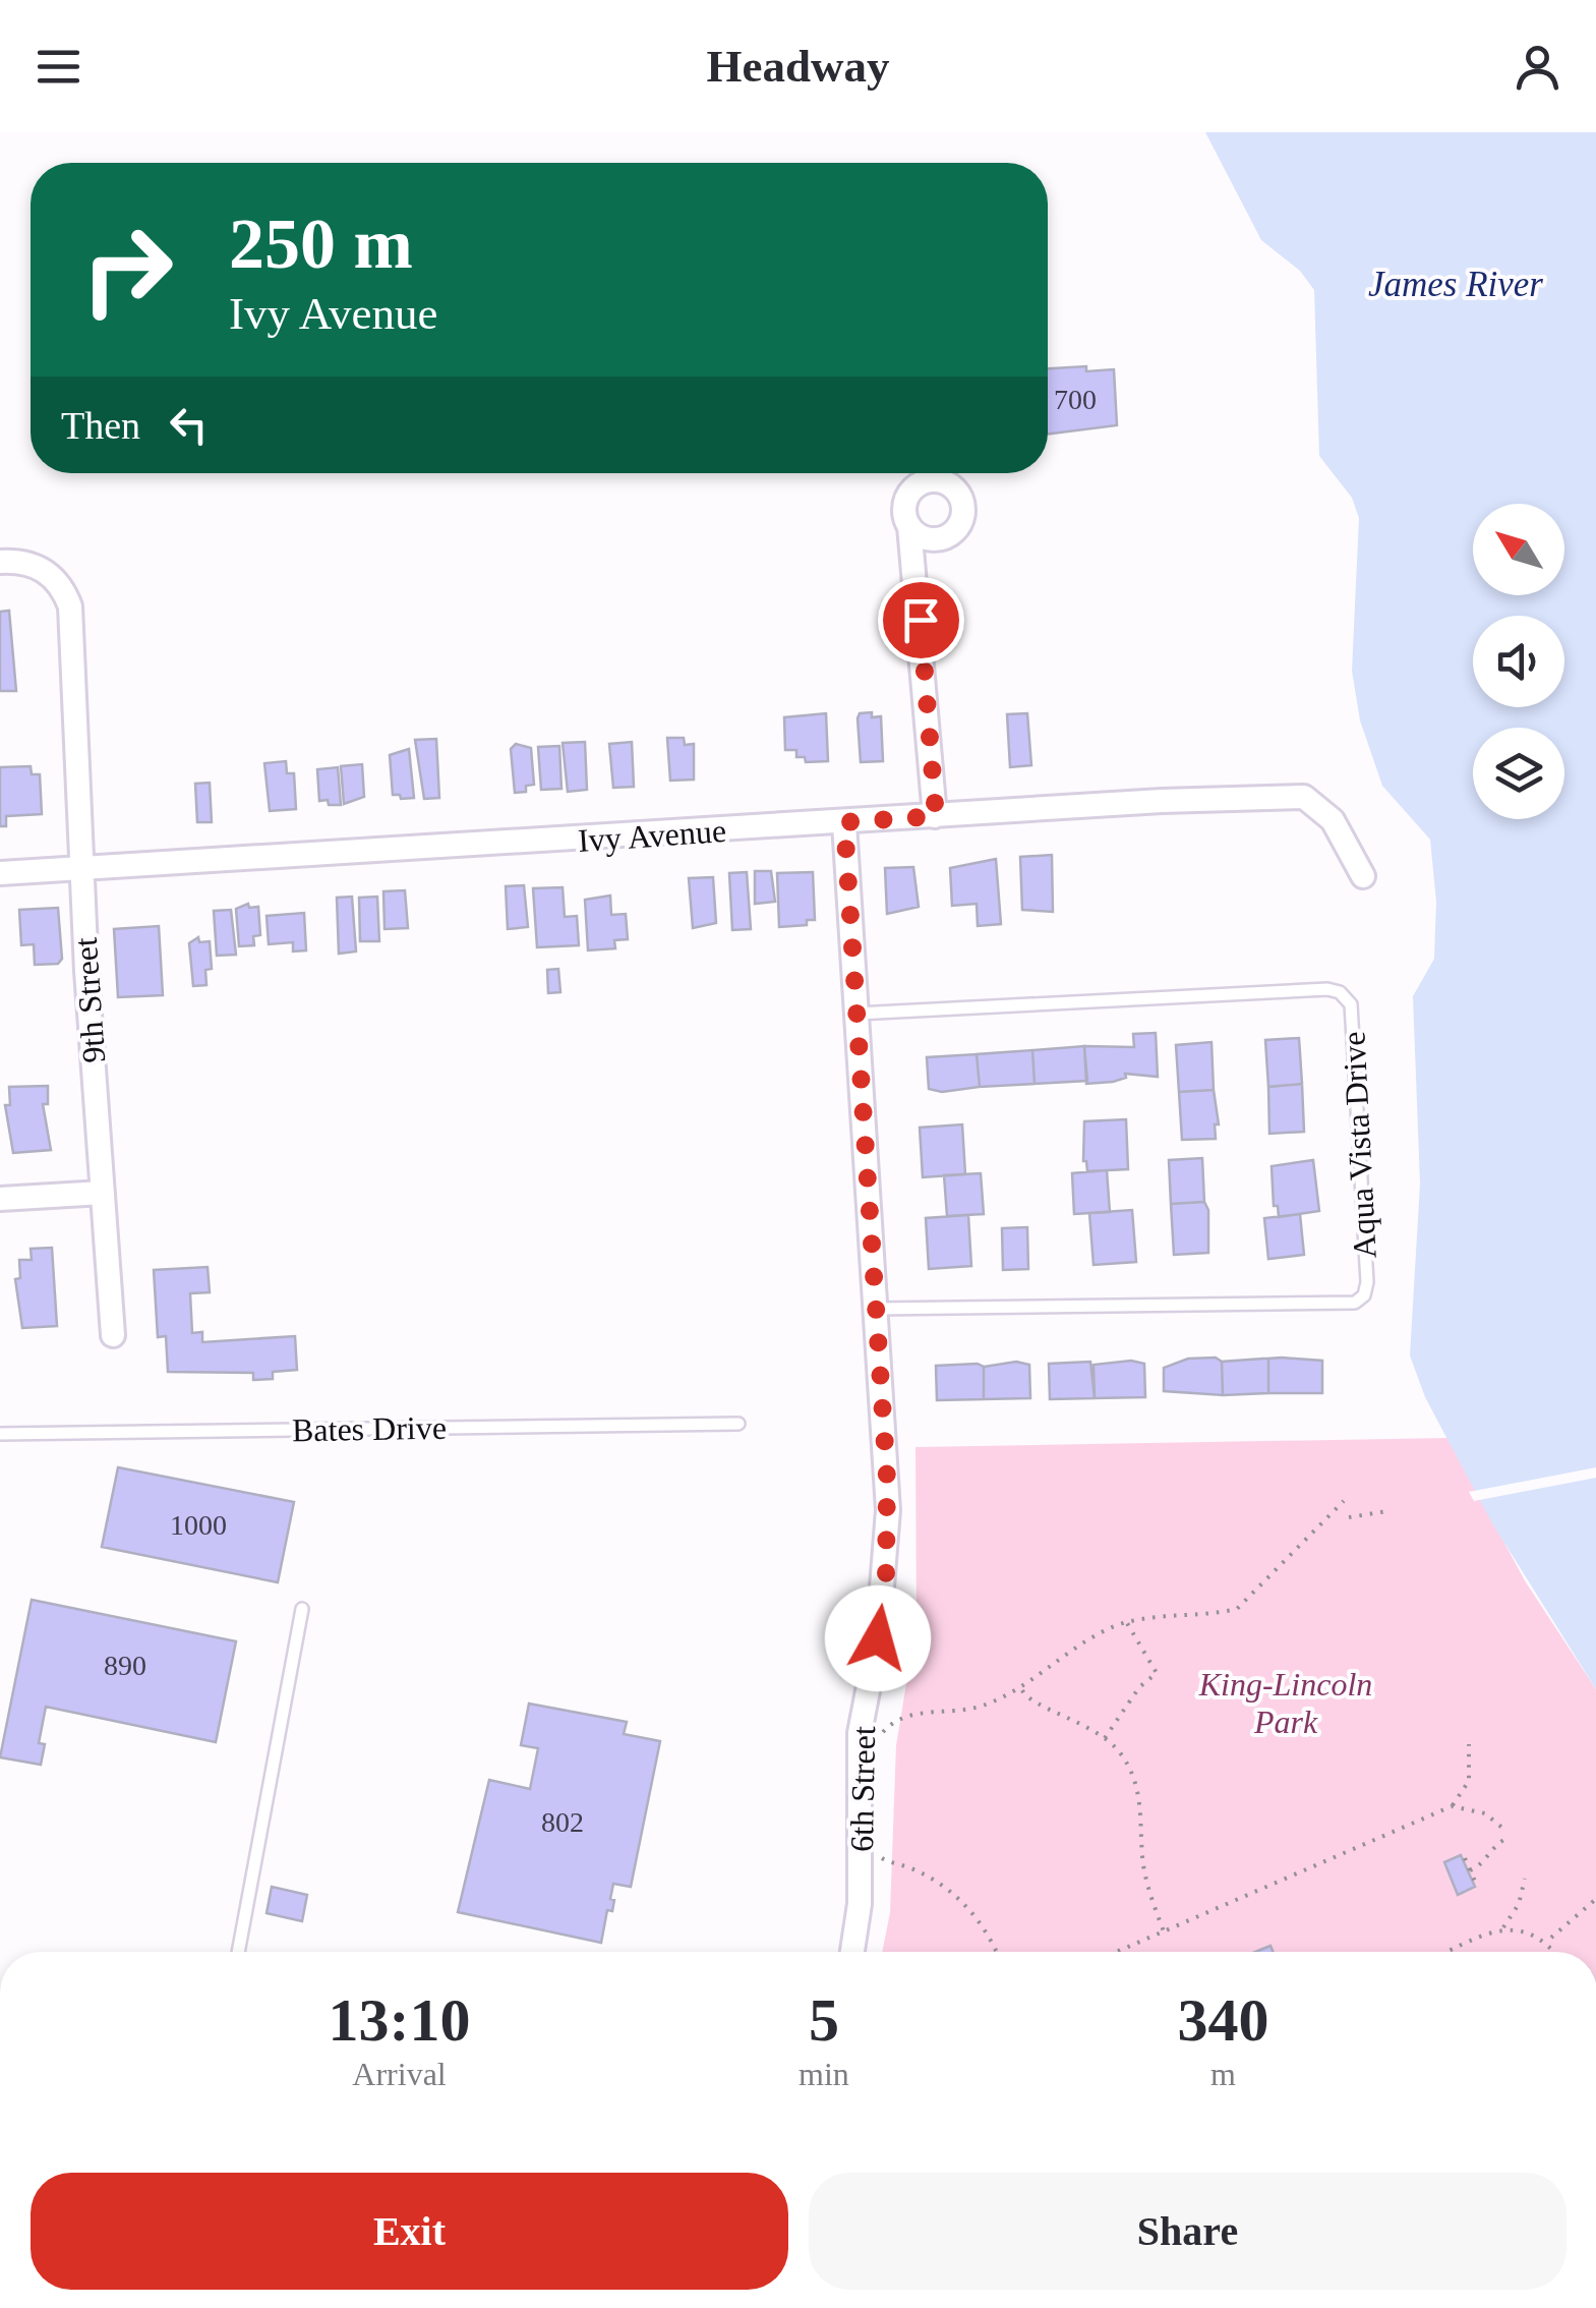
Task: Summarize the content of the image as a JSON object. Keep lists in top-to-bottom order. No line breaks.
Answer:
{"streets":{"street":["Ivy Avenue","9th Street","6th Street"],"lane":["Aqua Vista Drive","Bates Drive"]},"crossings":[["Ivy Avenue","9th Street"],["Ivy Avenue","6th Street"],["Aqua Vista Drive","6th Street"]],"water":["James River"],"parks":["King-Lincoln Park"],"house_numbers":["700","1000","890","802"],"north":"top left","page":{"header":"Headway","turn":["250 m","Ivy Avenue"],"then":"Then","eta":["13:10","Arrival","5","min","340","m"],"buttons":["Exit","Share"]}}
